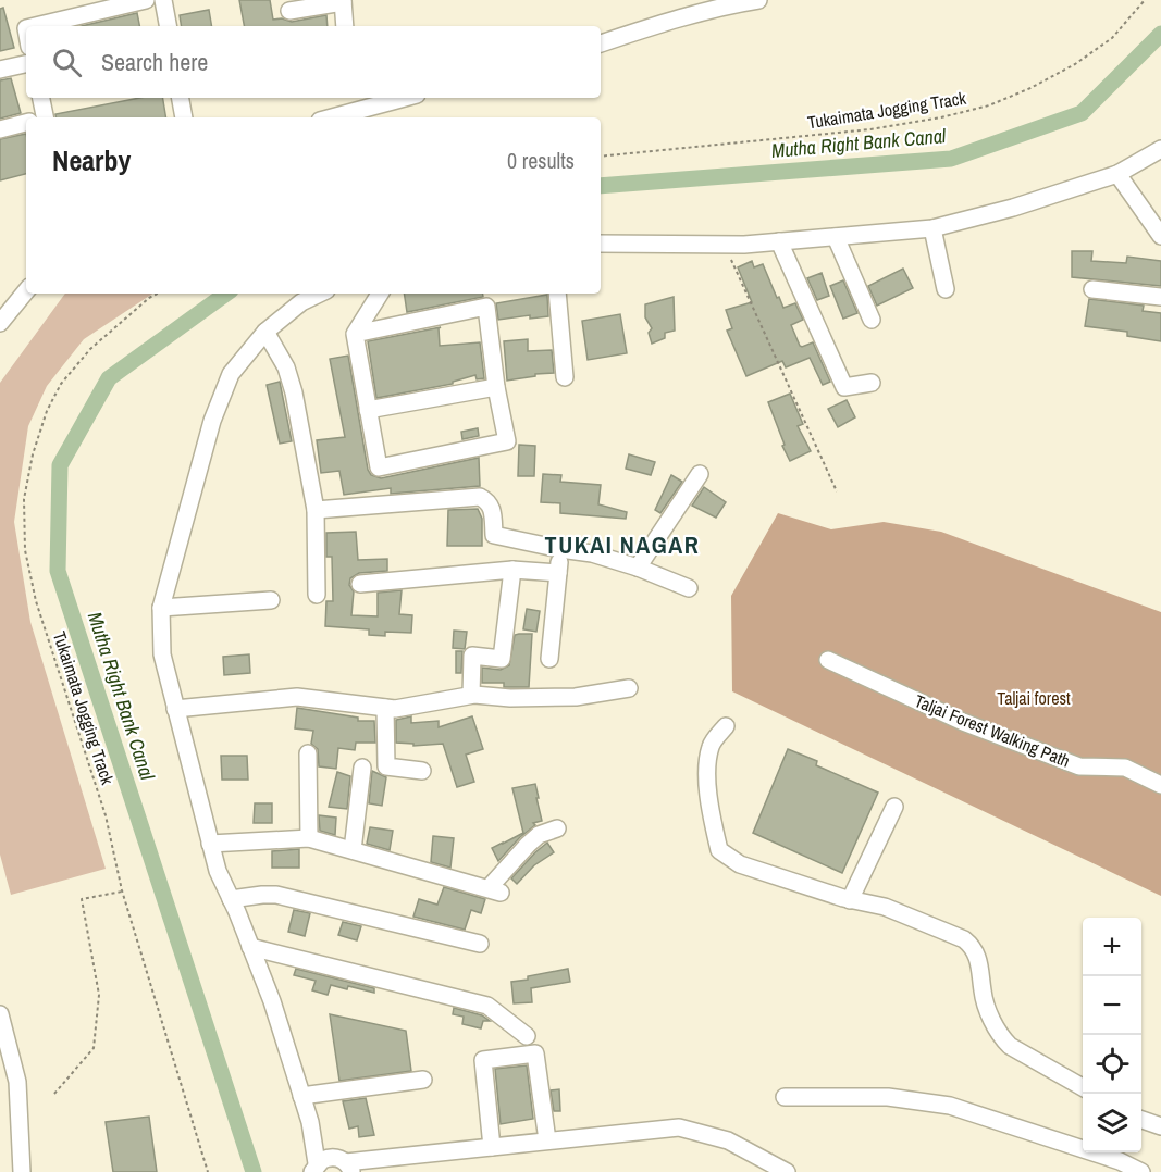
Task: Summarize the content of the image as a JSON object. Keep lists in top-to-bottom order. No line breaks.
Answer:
{"streets":{"street":["Taljai Forest Walking Path"],"path":["Tukaimata Jogging Track"]},"districts":["TUKAI NAGAR"],"water":["Mutha Right Bank Canal"],"parks":["Taljai forest"],"page":{"search":"Search here","heading":["Nearby","0 results"],"map_buttons":["+","−"]}}
